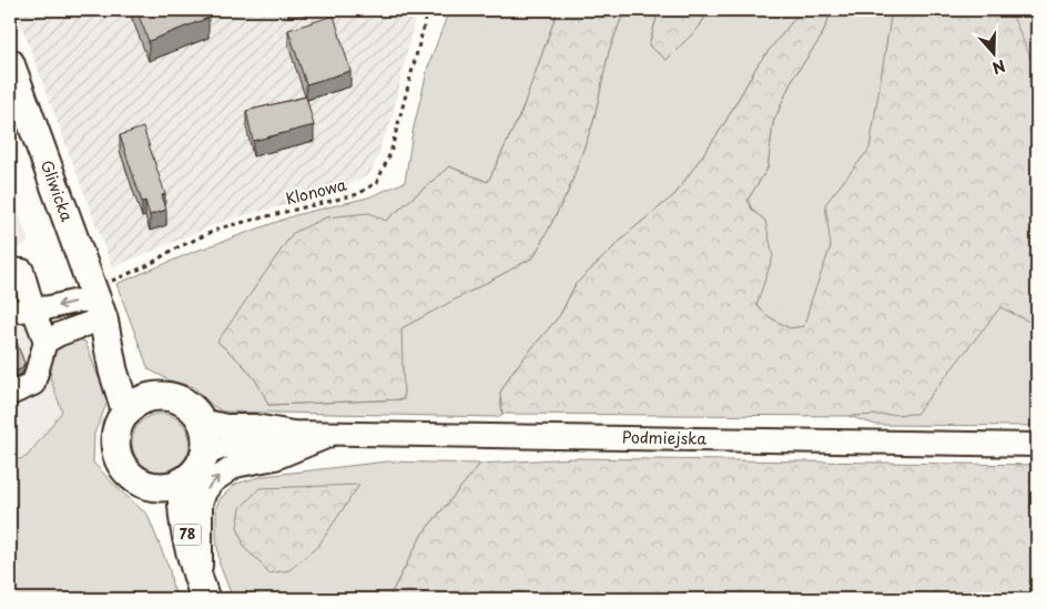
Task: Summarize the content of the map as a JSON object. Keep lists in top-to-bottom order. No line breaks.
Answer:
{"streets":{"main road":["Gliwicka","78"],"street":["Podmiejska"],"path":["Klonowa"]},"crossings":[["Gliwicka","Klonowa"],["Gliwicka","Podmiejska"],["Gliwicka","78"],["Podmiejska","78"]],"north":"bottom"}
